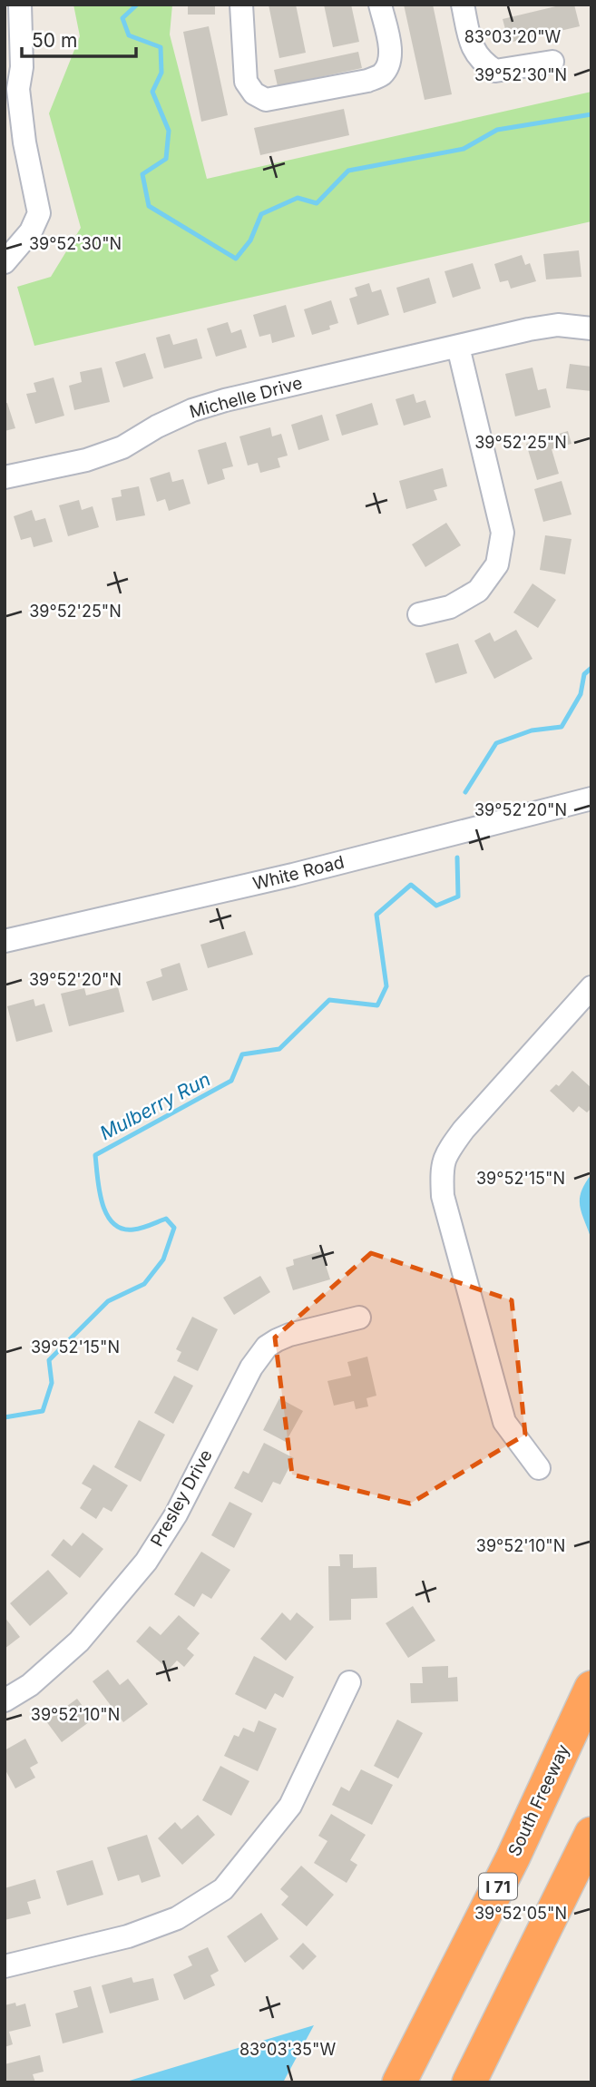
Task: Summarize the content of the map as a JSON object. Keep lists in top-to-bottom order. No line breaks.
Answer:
{"streets":{"highway":["South Freeway","I 71"],"street":["Michelle Drive","White Road","Presley Drive"]},"water":["Mulberry Run"],"scale_bar":"50 m","coordinates":["83°03'20\"W","39°52'30\"N","39°52'25\"N","39°52'20\"N","39°52'15\"N","39°52'10\"N","39°52'05\"N","83°03'35\"W"]}
